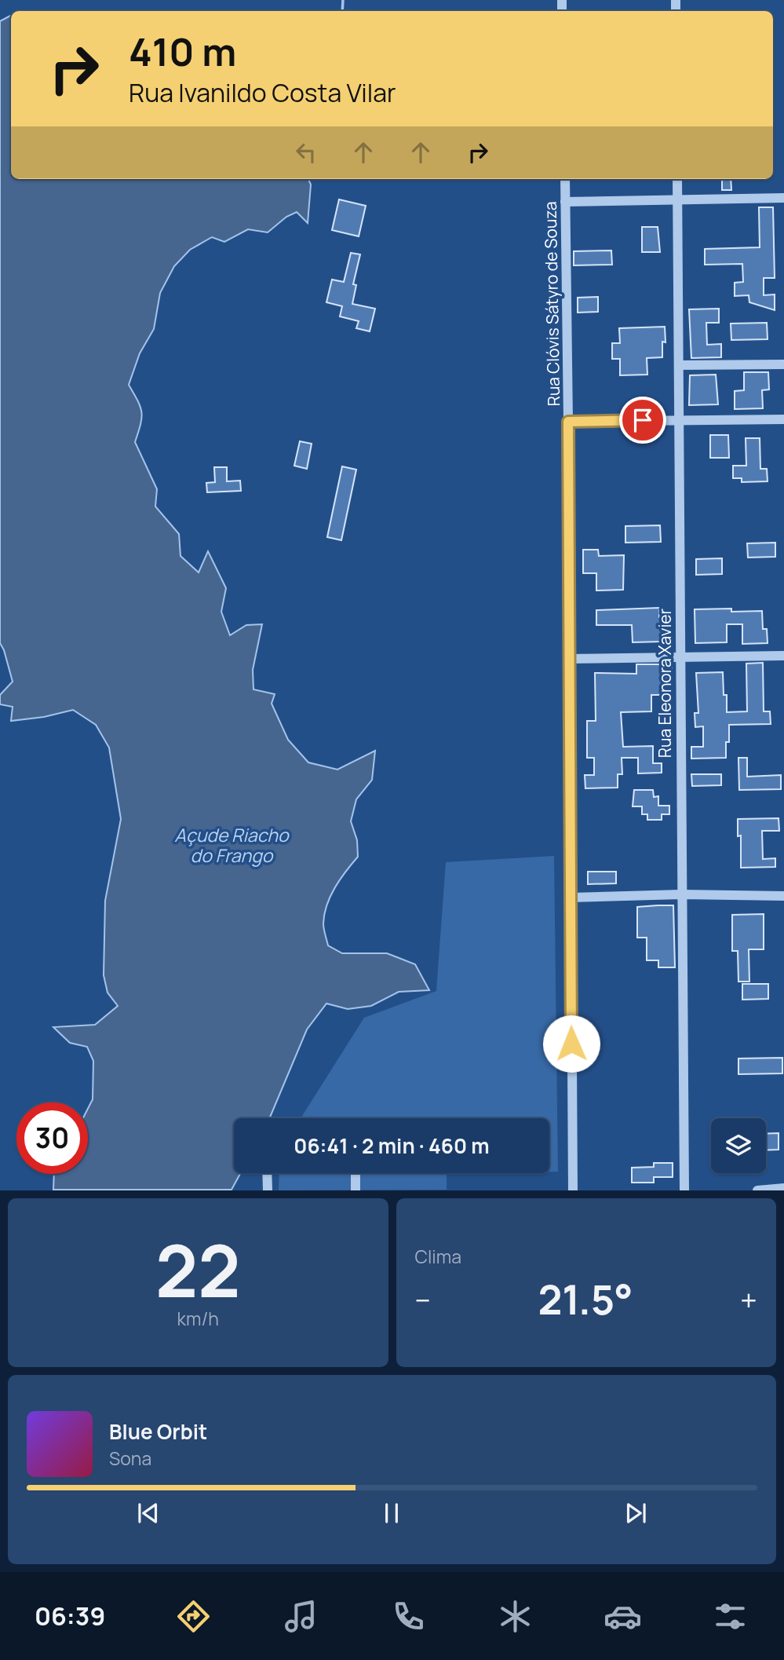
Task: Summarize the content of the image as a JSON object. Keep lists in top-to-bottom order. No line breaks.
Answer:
{"streets":{"street":["Rua Clóvis Sátyro de Souza","Rua Eleonora Xavier"]},"water":["Açude Riacho do Frango"],"page":{"turn":["410 m","Rua Ivanildo Costa Vilar"],"limit":"30","trip":"06:41 · 2 min · 460 m","tile":[["22","km/h"],"Clima"],"heat":["−","21.5°","+"],"song":["Blue Orbit","Sona"],"tabs":"06:39"}}
